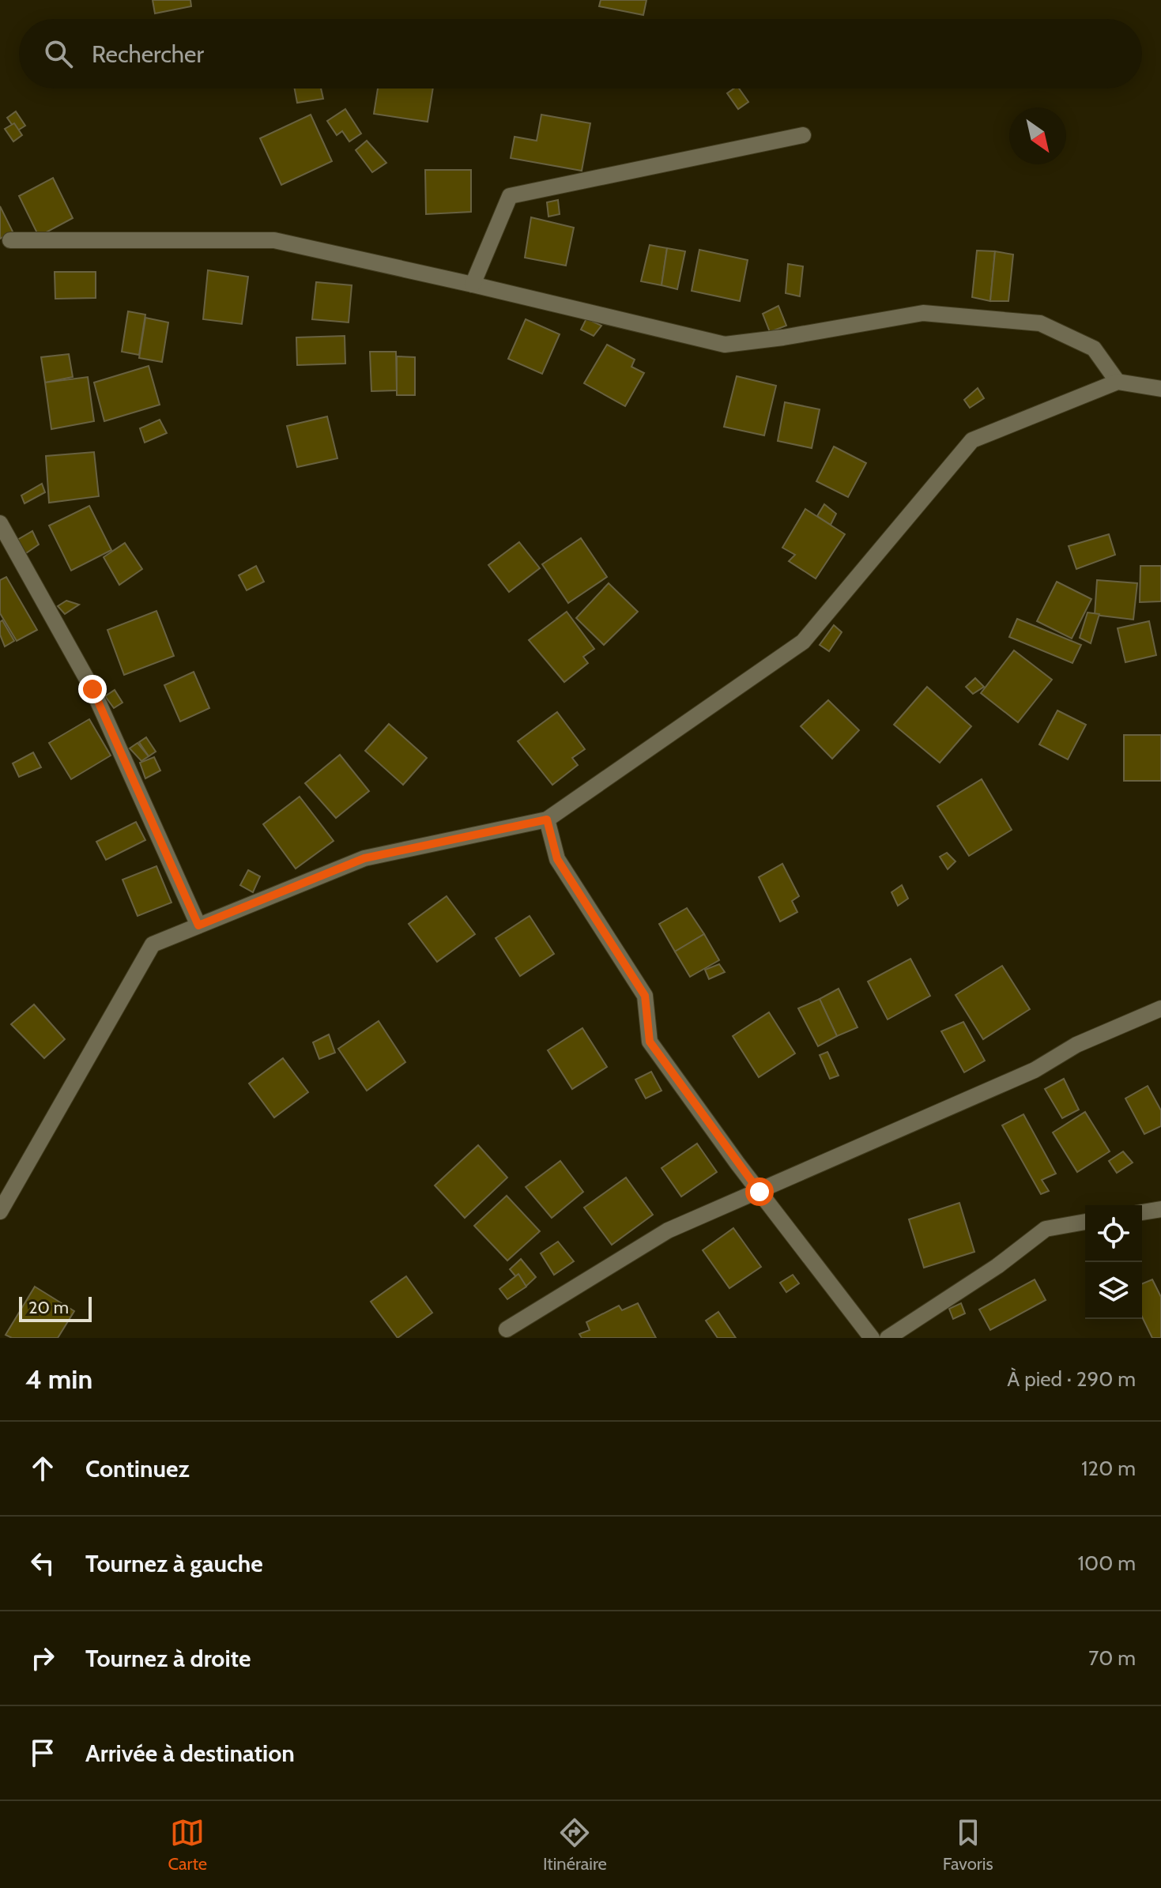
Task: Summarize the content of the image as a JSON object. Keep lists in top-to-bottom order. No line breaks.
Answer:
{"scale_bar":"20 m","north":"bottom right","page":{"search":"Rechercher","scale":"20 m","heading":["4 min","À pied · 290 m"],"list":[["Continuez","120 m"],["Tournez à gauche","100 m"],["Tournez à droite","70 m"],"Arrivée à destination"],"nav":["Carte","Itinéraire","Favoris"]}}
